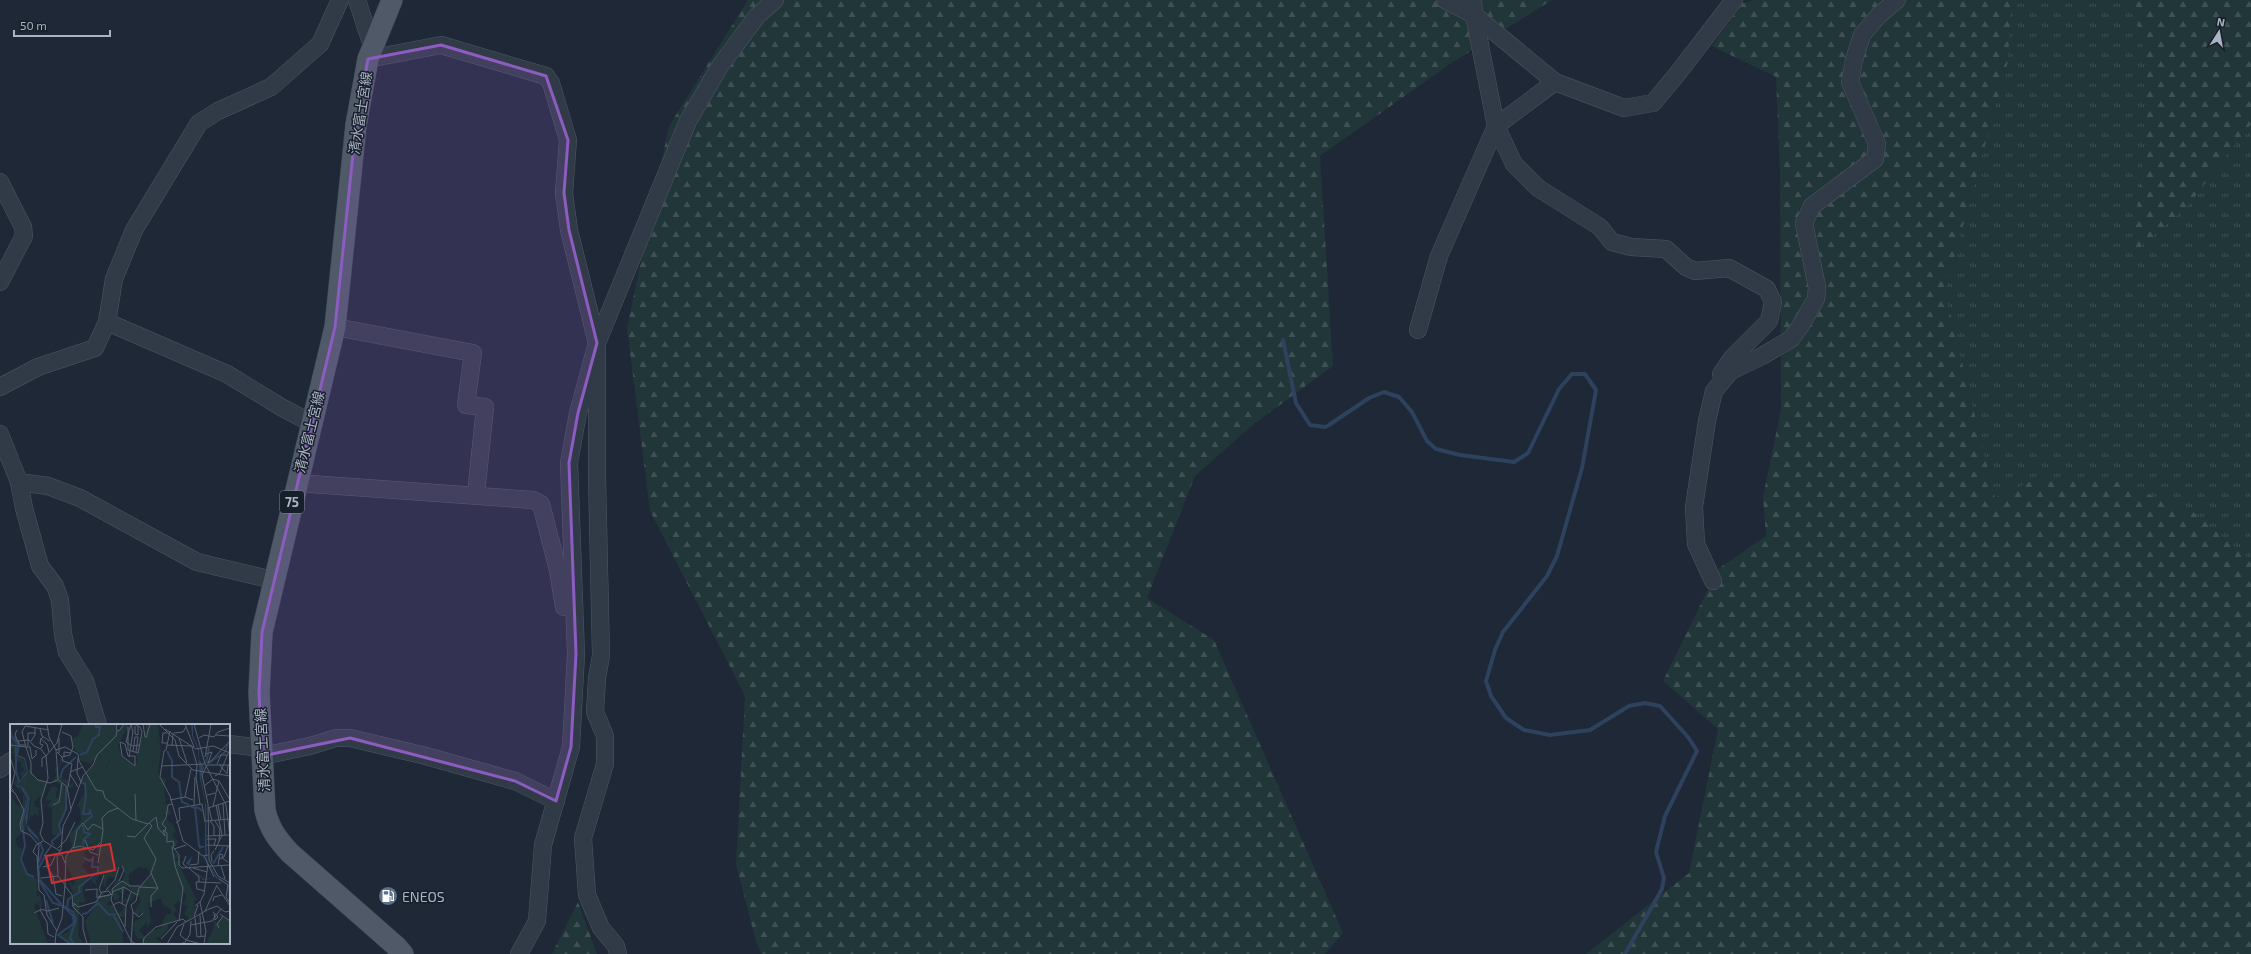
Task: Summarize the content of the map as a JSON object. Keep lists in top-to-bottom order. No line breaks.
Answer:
{"streets":{"main road":["清水富士宮線","75"]},"places":{"fuel station":["ENEOS"]},"scale_bar":"50 m","north":"top"}
